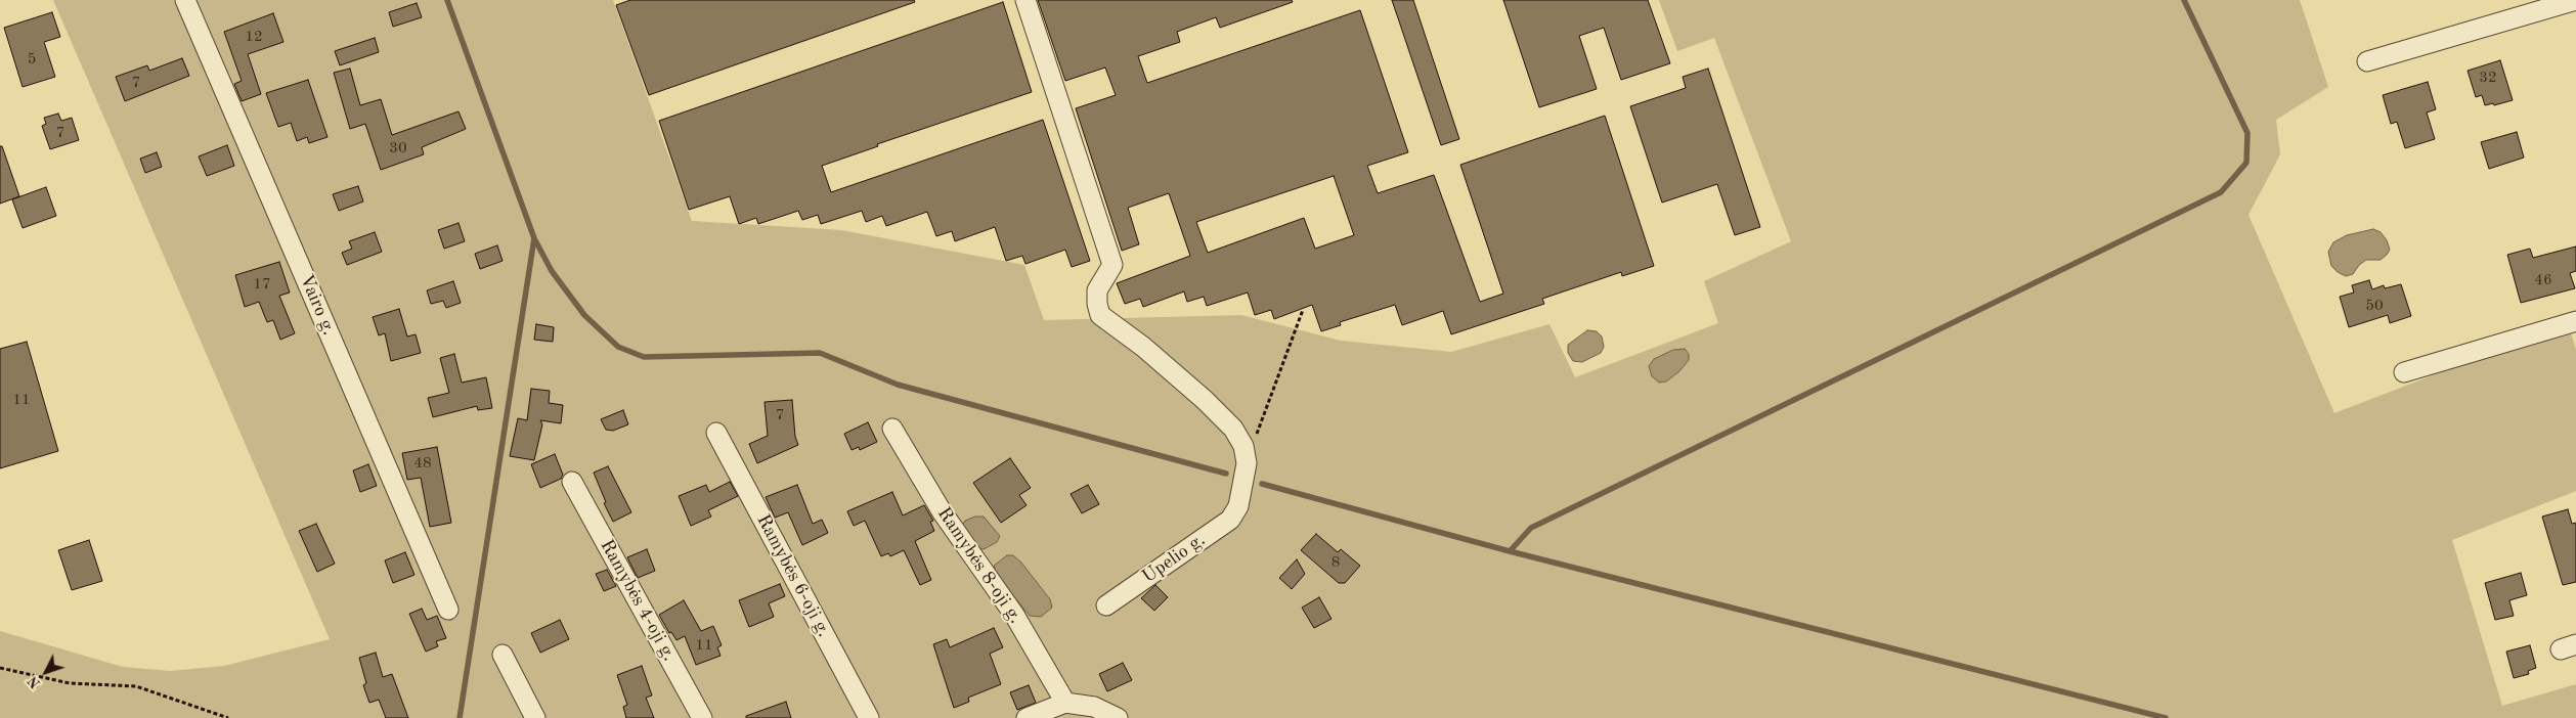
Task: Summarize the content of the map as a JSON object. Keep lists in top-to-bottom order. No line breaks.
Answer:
{"streets":{"street":["Vairo g.","Upelio g.","Ramybės 8-oji g.","Ramybės 6-oji g.","Ramybės 4-oji g."]},"house_numbers":["12","5","32","7","7","30","46","17","50","11","7","48","8","11"],"north":"bottom left"}
